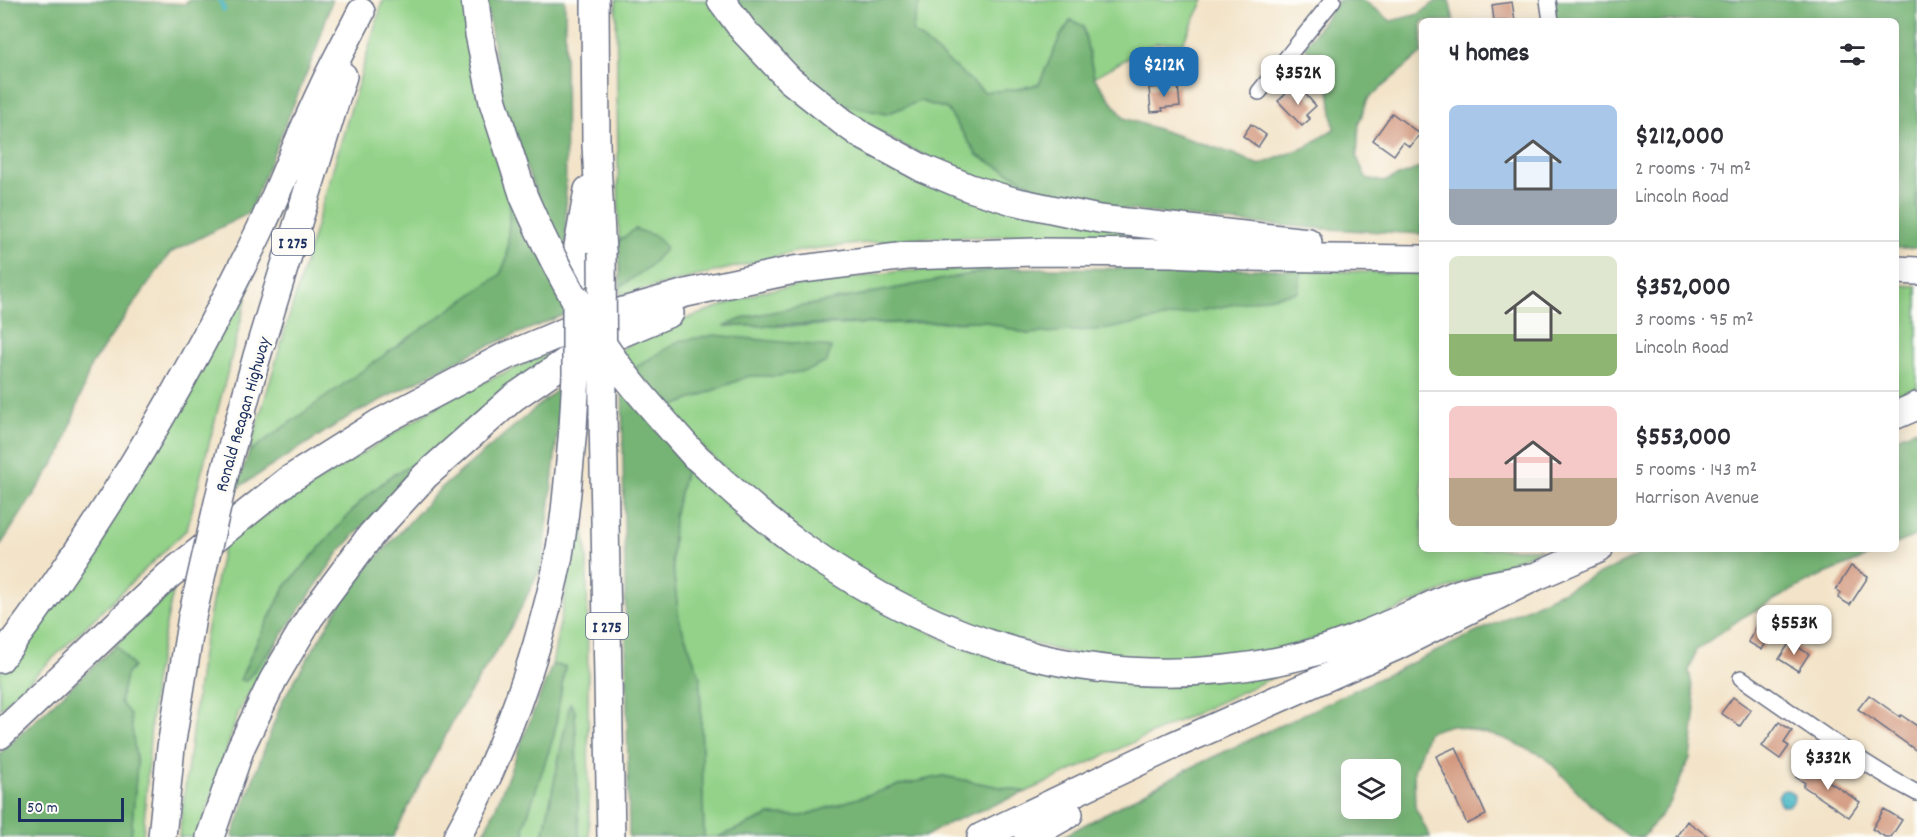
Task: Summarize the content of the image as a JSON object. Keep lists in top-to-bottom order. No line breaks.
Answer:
{"streets":{"highway":["I 275","Ronald Reagan Highway"]},"scale_bar":"50 m","page":{"heading":"4 homes","price":["$212K","$352K","$553K","$332K"],"list":[{"name":"$212,000","note":"2 rooms · 74 m² · Lincoln Road"},{"name":"$352,000","note":"3 rooms · 95 m² · Lincoln Road"},{"name":"$553,000","note":"5 rooms · 143 m² · Harrison Avenue"}],"scale":"50 m"}}
